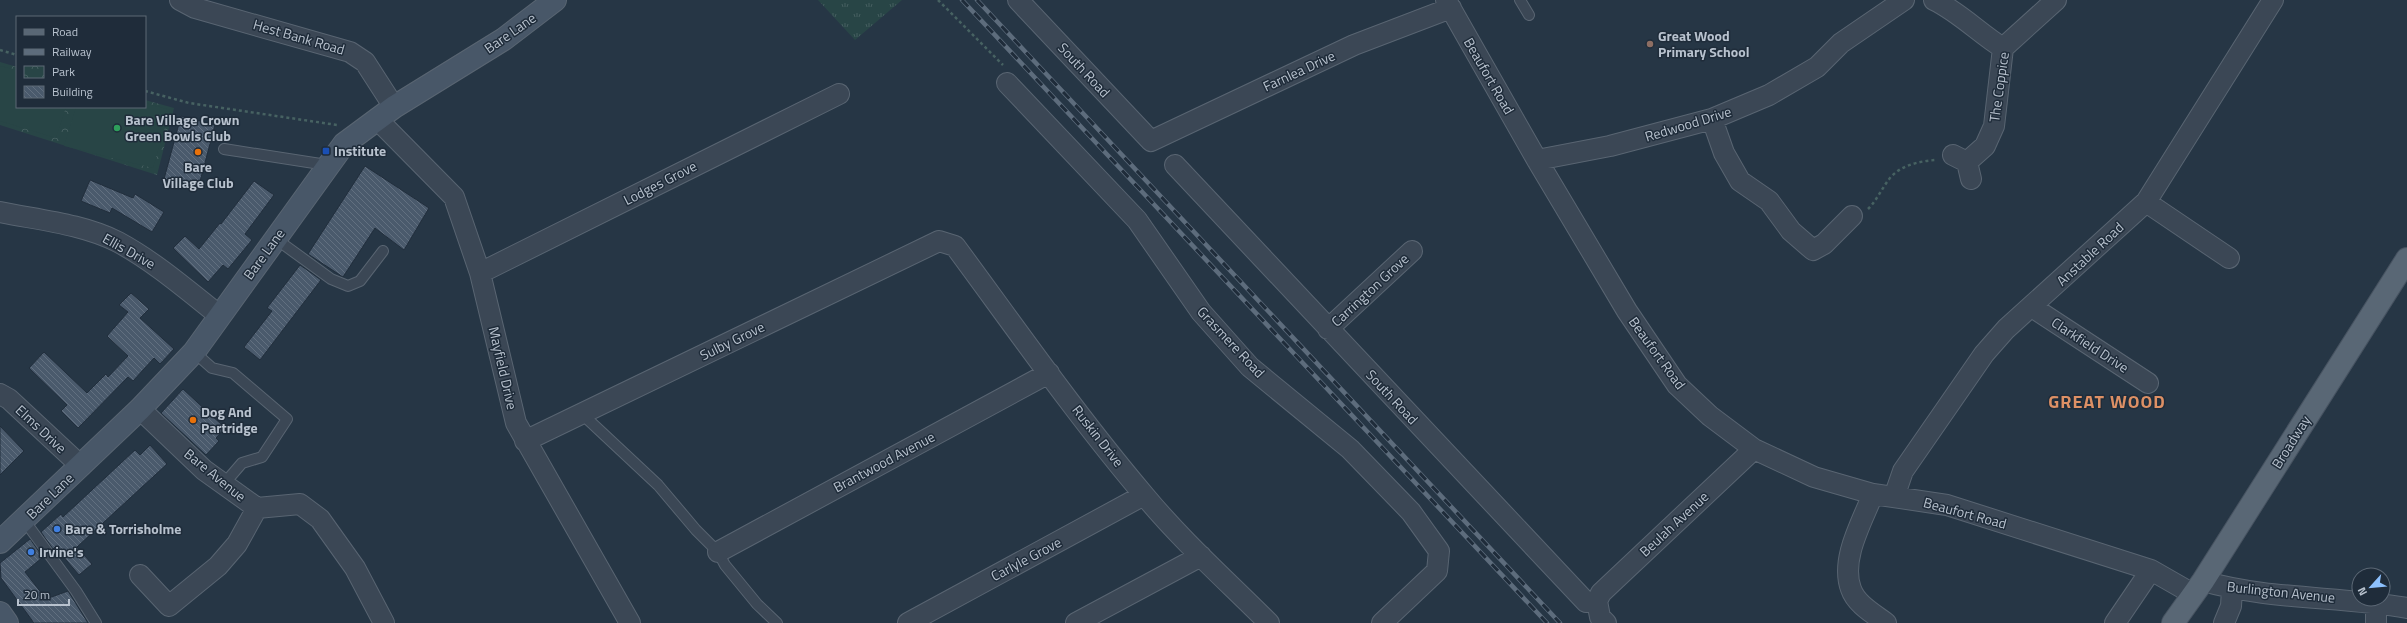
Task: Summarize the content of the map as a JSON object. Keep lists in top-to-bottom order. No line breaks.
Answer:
{"streets":{"main road":["Bare Lane","Broadway"],"street":["Hest Bank Road","South Road","Farnlea Drive","Beaufort Road","The Coppice","Redwood Drive","Lodges Grove","Ellis Drive","Anstable Road","Carrington Grove","Sulby Grove","Grasmere Road","Clarkfield Drive","Mayfield Drive","Elms Drive","Ruskin Drive","Brantwood Avenue","Bare Avenue","Beulah Avenue","Carlyle Grove","Burlington Avenue"]},"crossings":[["Bare Lane","Hest Bank Road"],["Bare Lane","Ellis Drive"],["Bare Lane","Mayfield Drive"],["Bare Lane","Elms Drive"],["Bare Lane","Bare Avenue"],["Hest Bank Road","Mayfield Drive"],["South Road","Farnlea Drive"],["South Road","Carrington Grove"],["South Road","Beulah Avenue"],["Farnlea Drive","Beaufort Road"],["Beaufort Road","Redwood Drive"],["Beaufort Road","Anstable Road"],["Beaufort Road","Broadway"],["Beaufort Road","Beulah Avenue"],["Beaufort Road","Burlington Avenue"],["Lodges Grove","Mayfield Drive"],["Anstable Road","Clarkfield Drive"],["Sulby Grove","Mayfield Drive"],["Sulby Grove","Ruskin Drive"],["Ruskin Drive","Brantwood Avenue"],["Ruskin Drive","Carlyle Grove"],["Broadway","Burlington Avenue"]],"districts":["GREAT WOOD"],"places":{"other":["Great Wood Primary School","Bare Village Crown Green Bowls Club","Bare Village Club","Dog And Partridge","Bare & Torrisholme","Irvine's"],"transit":["Institute"]},"legend":["Road","Railway","Park","Building"],"scale_bar":"20 m","north":"bottom left"}
